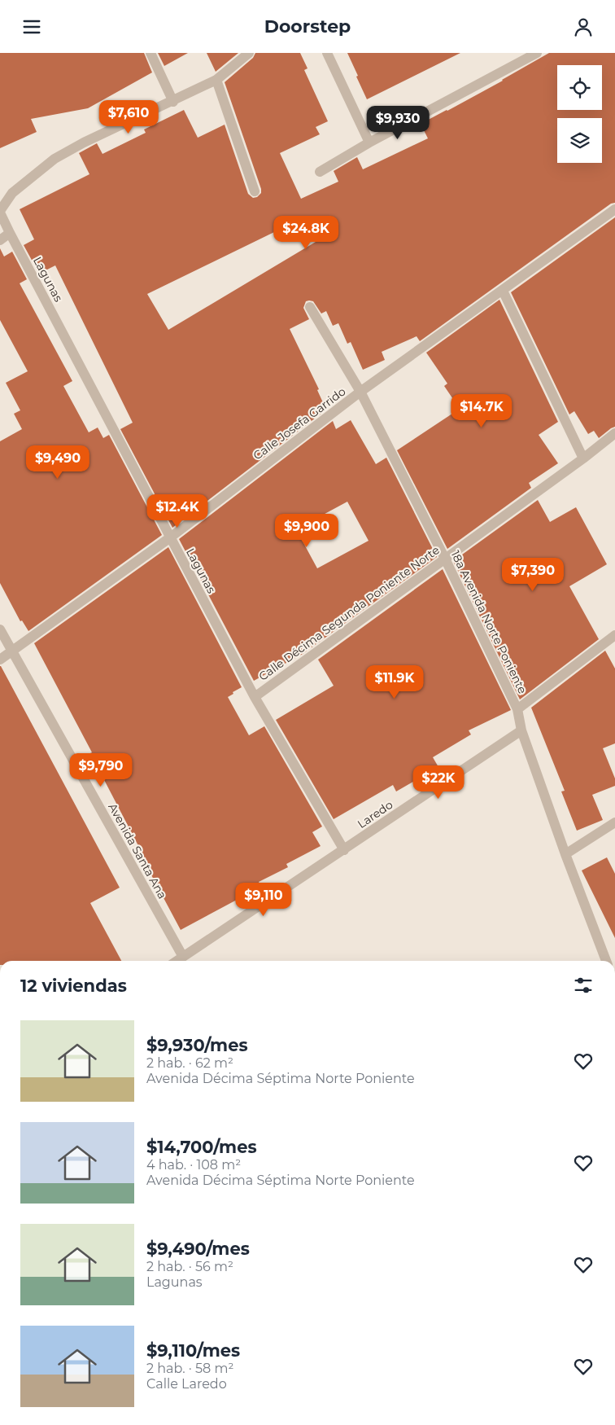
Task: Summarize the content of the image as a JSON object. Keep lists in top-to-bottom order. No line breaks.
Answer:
{"streets":{"street":["Lagunas","Calle Josefa Garrido","Calle Décima Segunda Poniente Norte","18a Avenida Norte Poniente","Laredo","Avenida Santa Ana"]},"crossings":[["Lagunas","Calle Josefa Garrido"],["Lagunas","Calle Décima Segunda Poniente Norte"],["Lagunas","Laredo"],["Calle Josefa Garrido","18a Avenida Norte Poniente"],["Calle Josefa Garrido","Avenida Santa Ana"],["Calle Décima Segunda Poniente Norte","18a Avenida Norte Poniente"],["18a Avenida Norte Poniente","Laredo"],["Laredo","Avenida Santa Ana"]],"page":{"header":"Doorstep","price":["$7,610","$9,930","$24.8K","$14.7K","$9,490","$12.4K","$9,900","$7,390","$11.9K","$9,790","$22K","$9,110"],"heading":"12 viviendas","list":[{"name":"$9,930/mes","note":"2 hab. · 62 m² · Avenida Décima Séptima Norte Poniente"},{"name":"$14,700/mes","note":"4 hab. · 108 m² · Avenida Décima Séptima Norte Poniente"},{"name":"$9,490/mes","note":"2 hab. · 56 m² · Lagunas"},{"name":"$9,110/mes","note":"2 hab. · 58 m² · Calle Laredo"}]}}
